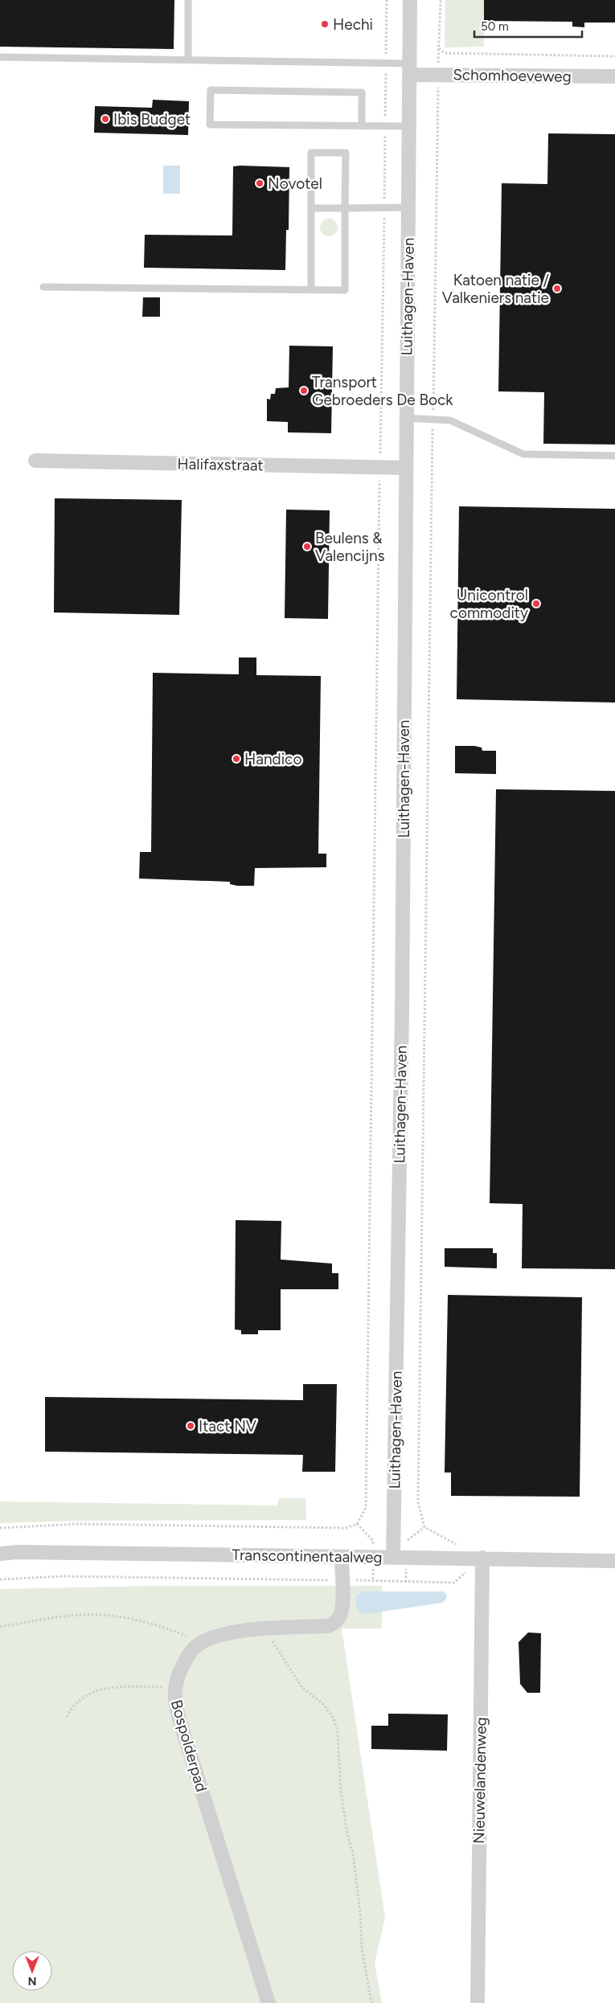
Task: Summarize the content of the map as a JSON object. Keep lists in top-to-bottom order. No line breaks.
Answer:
{"streets":{"street":["Schomhoeveweg","Luithagen-Haven","Halifaxstraat","Transcontinentaalweg","Bospolderpad","Nieuwelandenweg"]},"crossings":[["Schomhoeveweg","Luithagen-Haven"],["Luithagen-Haven","Halifaxstraat"],["Luithagen-Haven","Transcontinentaalweg"],["Transcontinentaalweg","Bospolderpad"],["Transcontinentaalweg","Nieuwelandenweg"]],"places":["Hechi","Ibis Budget","Novotel","Katoen natie / Valkeniers natie","Transport Gebroeders De Bock","Beulens & Valencijns","Unicontrol commodity","Handico","Itact NV"],"scale_bar":"50 m","north":"bottom"}
